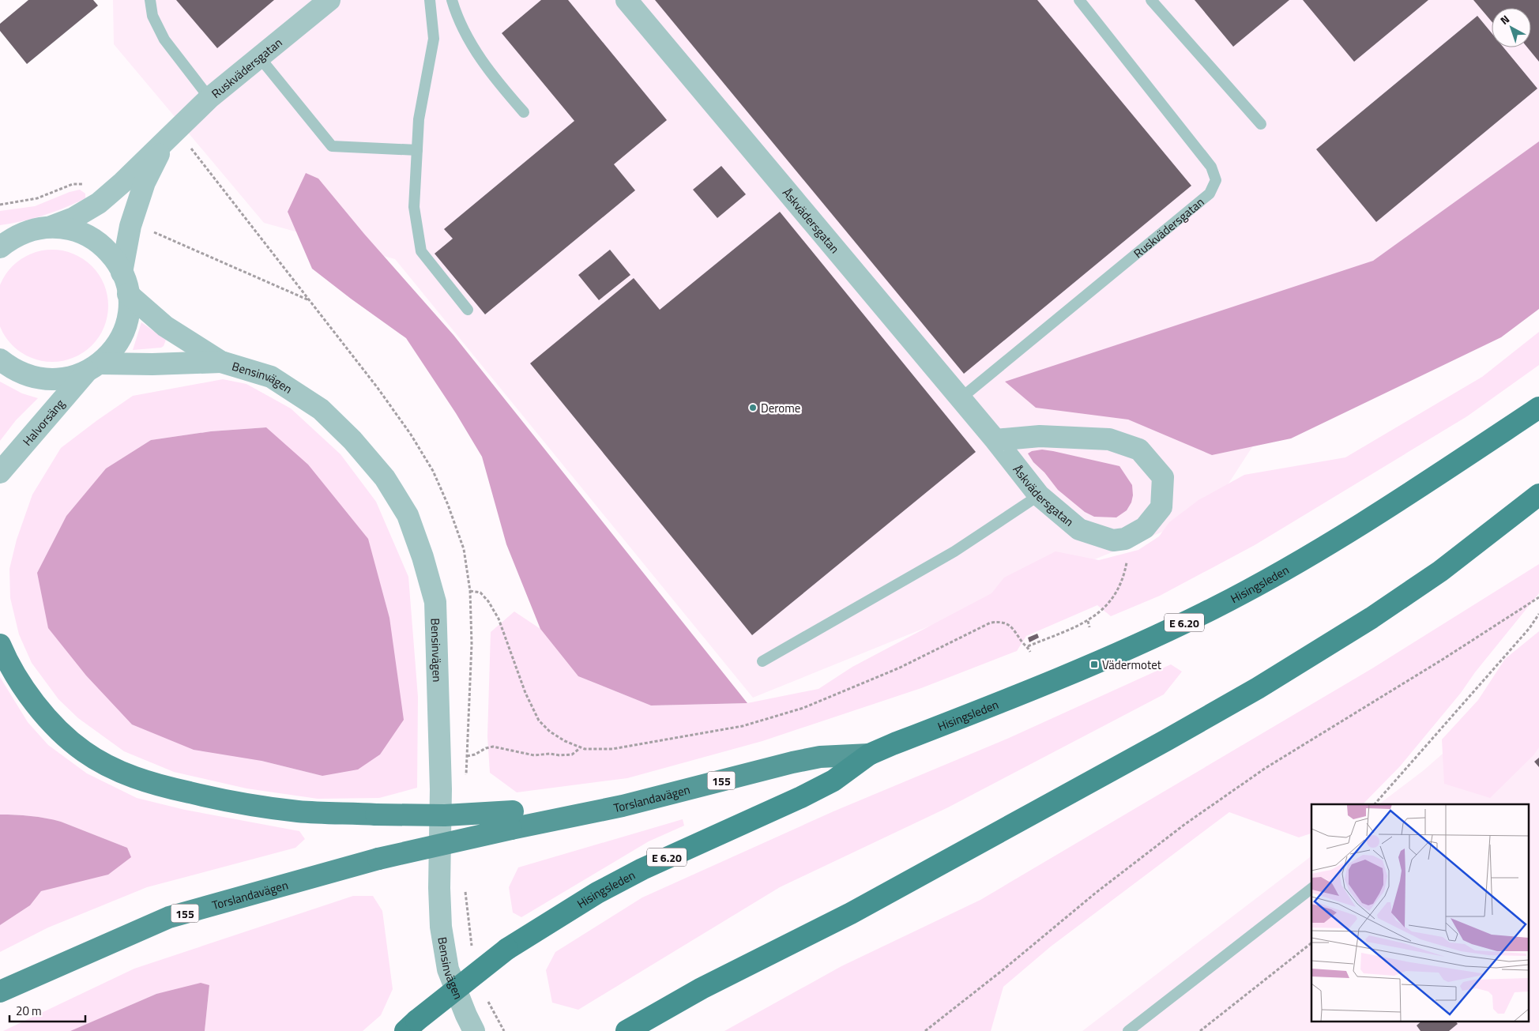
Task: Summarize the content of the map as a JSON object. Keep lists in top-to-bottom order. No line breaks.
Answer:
{"streets":{"highway":["Hisingsleden","E 6.20"],"main road":["155","Torslandavägen"],"street":["Ruskvädersgatan","Åskvädersgatan","Bensinvägen","Halvorsäng"]},"crossings":[["Ruskvädersgatan","Åskvädersgatan"],["Bensinvägen","Halvorsäng"],["Hisingsleden","Torslandavägen"]],"places":{"other":["Derome"],"transit":["Vädermotet"]},"scale_bar":"20 m","north":"top left"}
